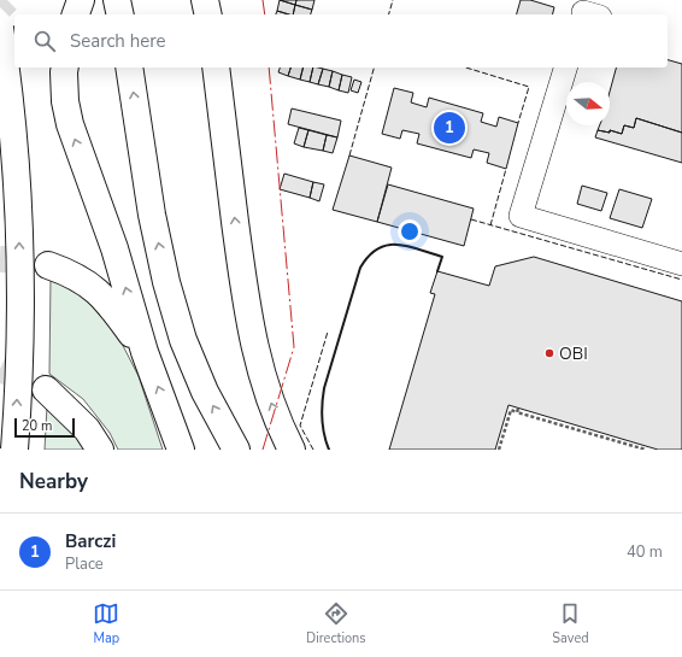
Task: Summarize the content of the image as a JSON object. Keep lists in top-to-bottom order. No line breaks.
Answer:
{"places":["OBI"],"scale_bar":"20 m","north":"right","page":{"search":"Search here","pins":"1","scale":"20 m","heading":"Nearby","list":[{"mark":"1","name":"Barczi","note":"Place","value":"40 m"}],"nav":["Map","Directions","Saved"]}}
